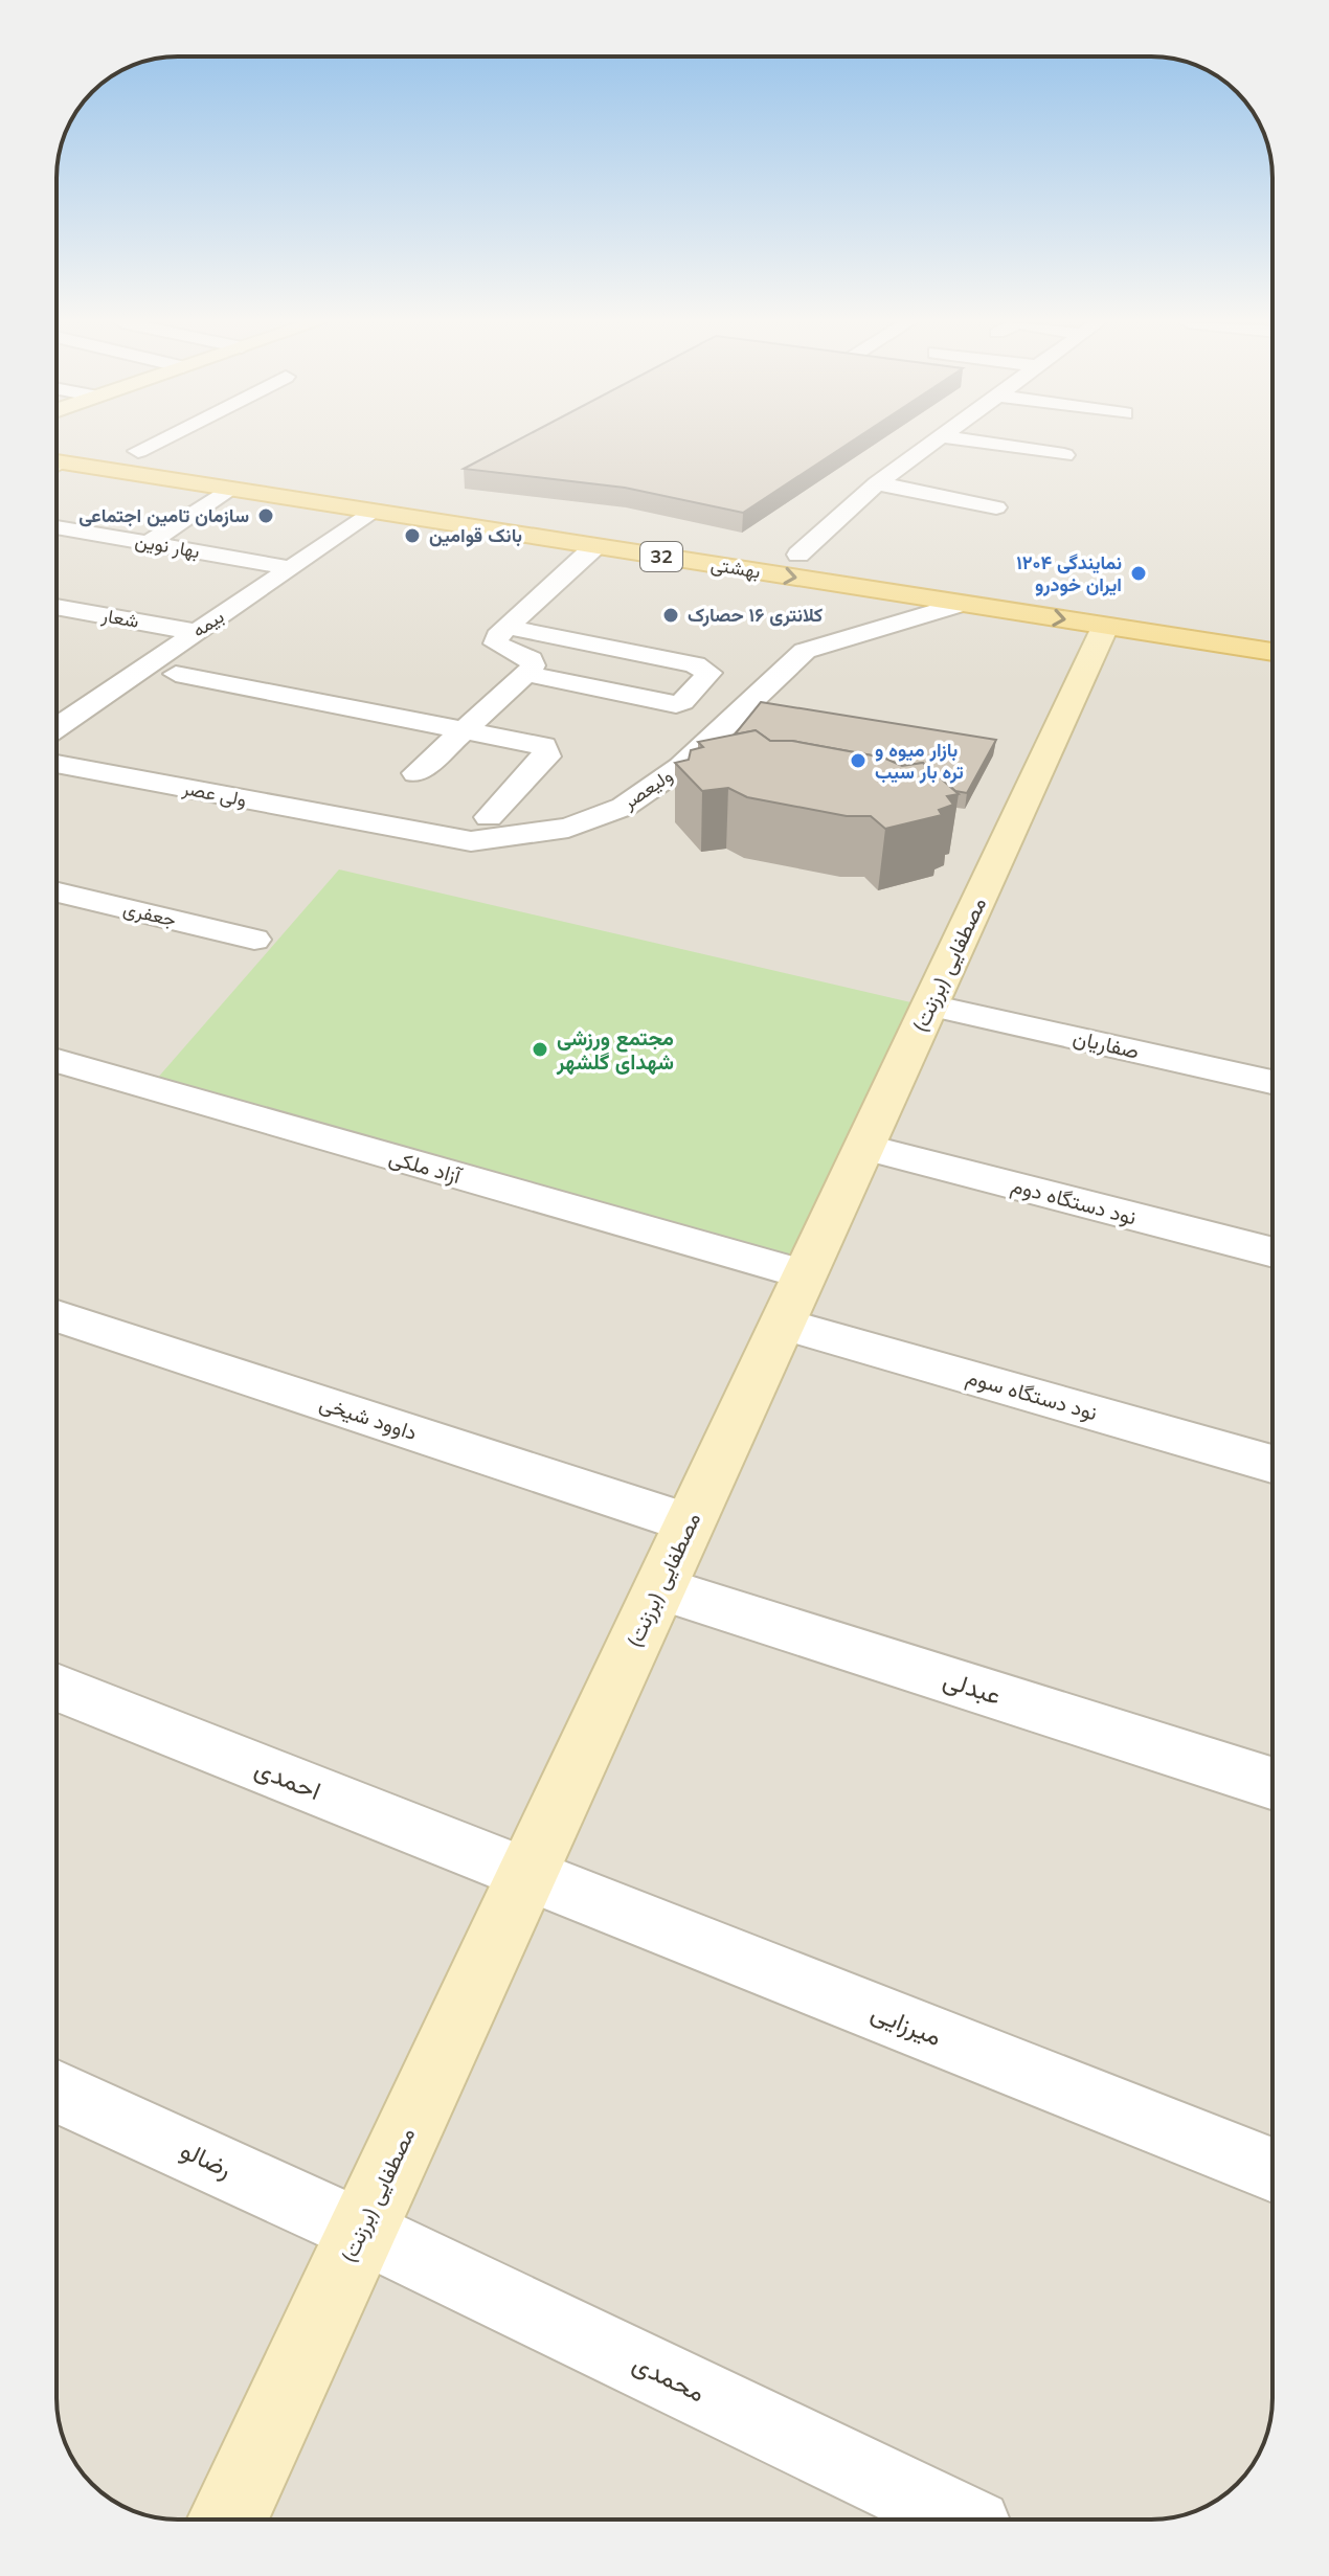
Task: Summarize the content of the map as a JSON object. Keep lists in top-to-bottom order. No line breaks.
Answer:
{"streets":{"main road":["32","بهشتی"],"street":["بهار نوین","شعار","بیمه","ولیعصر","ولی عصر","جعفری","مصطفایی (برزنت)","صفاریان","آزاد ملکی","نود دستگاه دوم","نود دستگاه سوم","داوود شیخی","عبدلی","احمدی","میرزایی","رضالو","محمدی"]},"crossings":[["بهار نوین","بیمه"],["بهشتی","بیمه"],["بهشتی","ولیعصر"],["بهشتی","مصطفایی (برزنت)"],["شعار","بیمه"],["ولیعصر","ولی عصر"],["مصطفایی (برزنت)","صفاریان"],["مصطفایی (برزنت)","آزاد ملکی"],["مصطفایی (برزنت)","نود دستگاه دوم"],["مصطفایی (برزنت)","نود دستگاه سوم"],["مصطفایی (برزنت)","داوود شیخی"],["مصطفایی (برزنت)","عبدلی"],["مصطفایی (برزنت)","احمدی"],["مصطفایی (برزنت)","میرزایی"],["مصطفایی (برزنت)","رضالو"],["مصطفایی (برزنت)","محمدی"],["آزاد ملکی","نود دستگاه سوم"],["احمدی","میرزایی"],["رضالو","محمدی"]],"places":["سازمان تامین اجتماعی","بانک قوامین","۱۲۰۴ نمایندگی ایران خودرو","کلانتری ۱۶ حصارک","بازار میوه و تره بار سیب","مجتمع ورزشی شهدای گلشهر"]}
